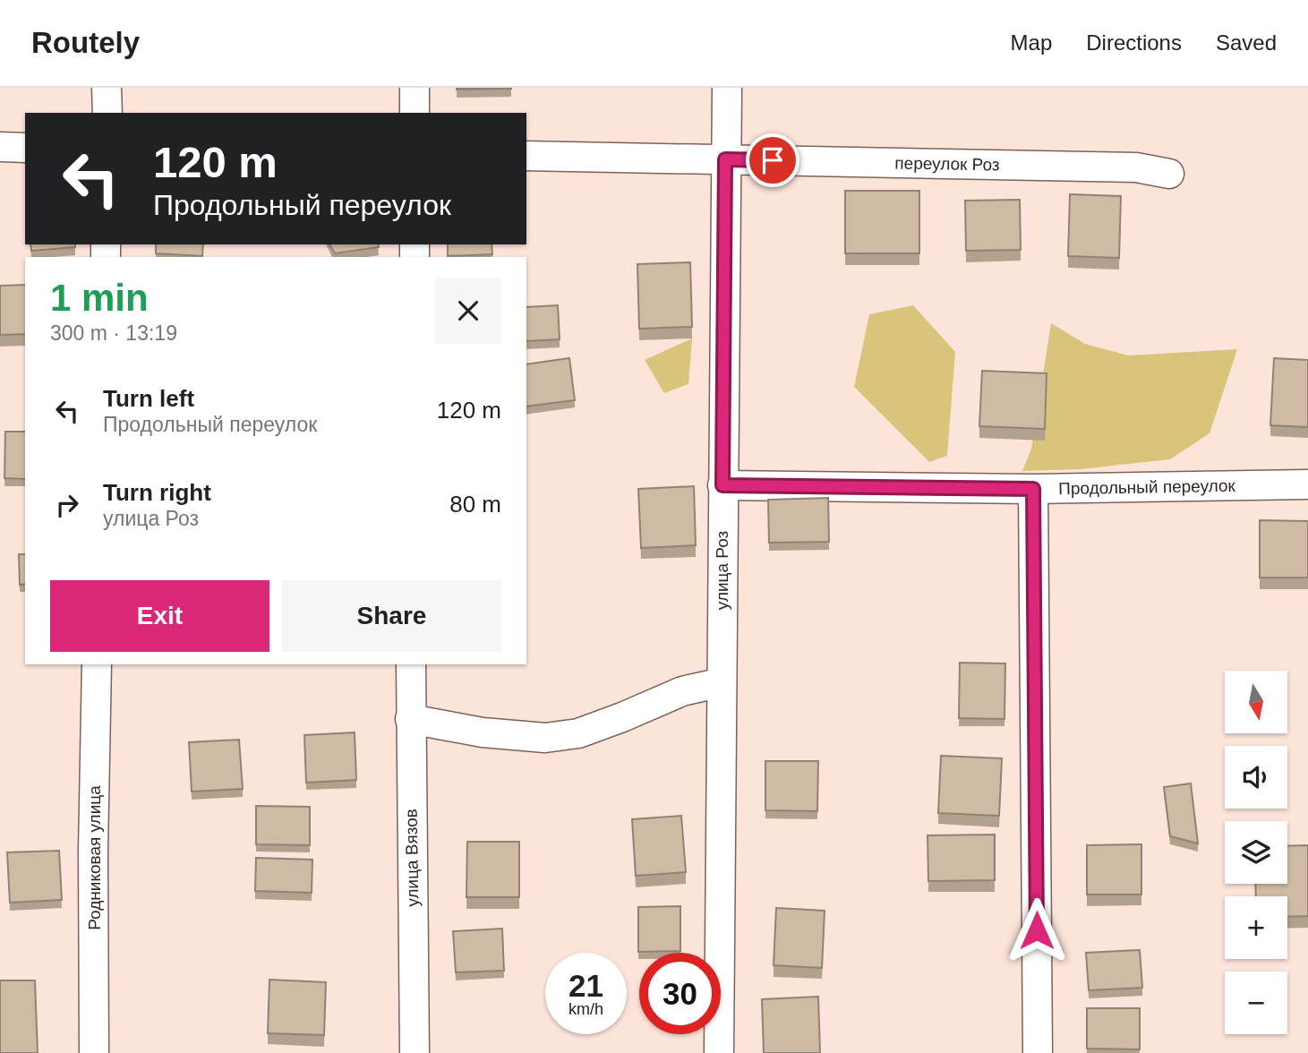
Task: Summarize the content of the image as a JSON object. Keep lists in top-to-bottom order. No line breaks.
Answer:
{"streets":{"street":["переулок Роз","Продольный переулок","улица Роз","Родниковая улица","улица Вязов"]},"crossings":[["переулок Роз","улица Роз"],["Продольный переулок","улица Роз"]],"north":"bottom","page":{"header":"Routely","nav":["Map","Directions","Saved"],"turn":["120 m","Продольный переулок"],"heading":["1 min","300 m · 13:19"],"list":[{"name":"Turn left","note":"Продольный переулок","value":"120 m"},{"name":"Turn right","note":"улица Роз","value":"80 m"}],"buttons":["Exit","Share"],"map_buttons":["+","−"],"speed":"21 km/h","limit":"30"}}
